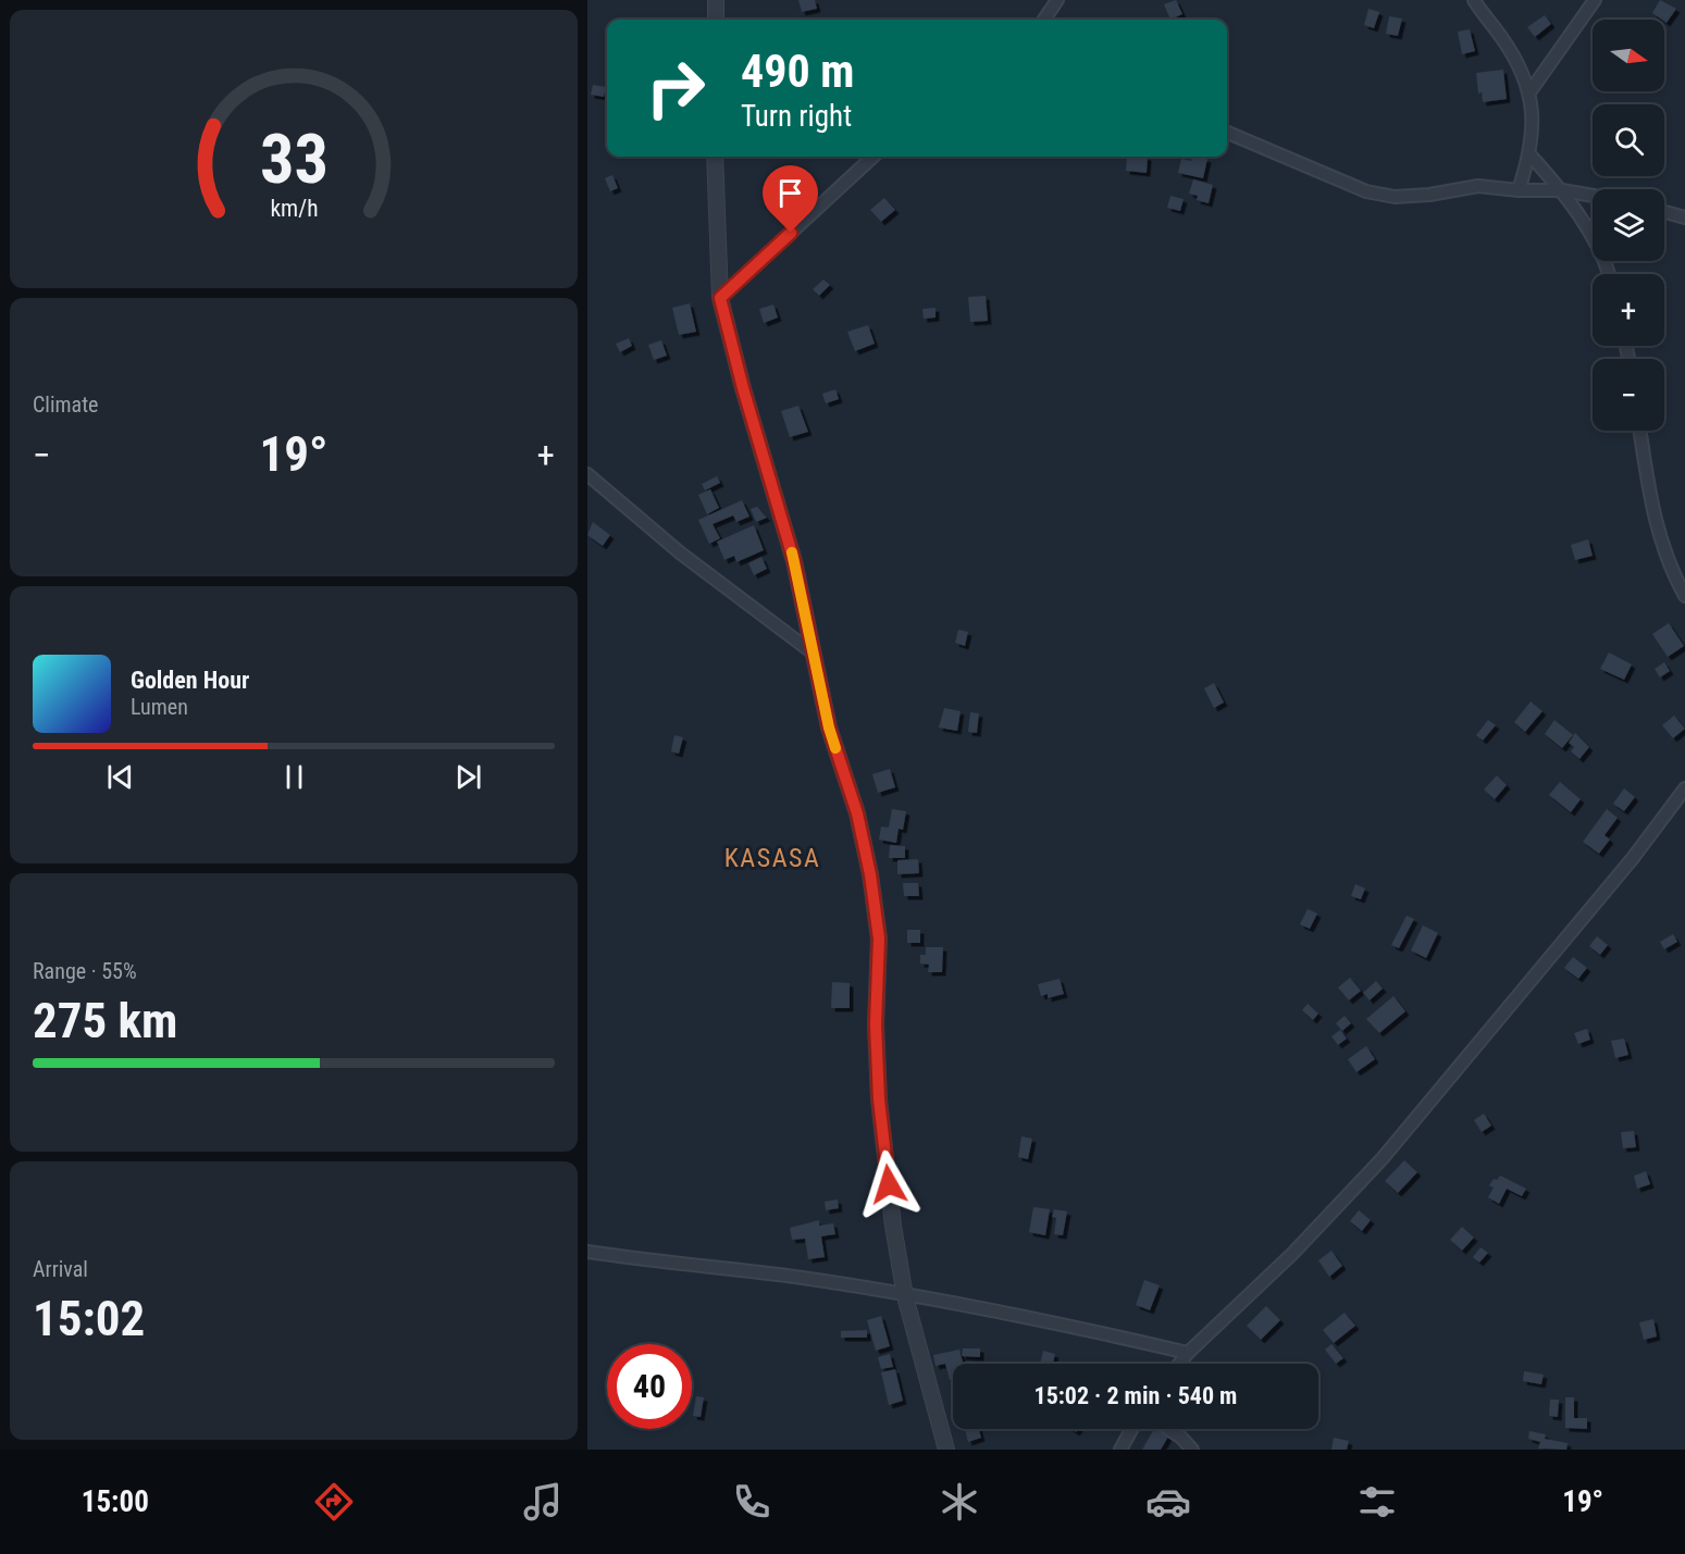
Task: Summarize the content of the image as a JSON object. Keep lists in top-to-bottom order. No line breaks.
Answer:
{"districts":["KASASA"],"north":"right","page":{"map_buttons":["+","−"],"turn":["490 m","Turn right"],"tile":["Climate",["Range · 55%","275 km"],["Arrival","15:02"]],"heat":["−","19°","+"],"song":["Golden Hour","Lumen"],"limit":"40","trip":"15:02 · 2 min · 540 m","tabs":["15:00","19°"],"gauge":["33","km/h"]}}
